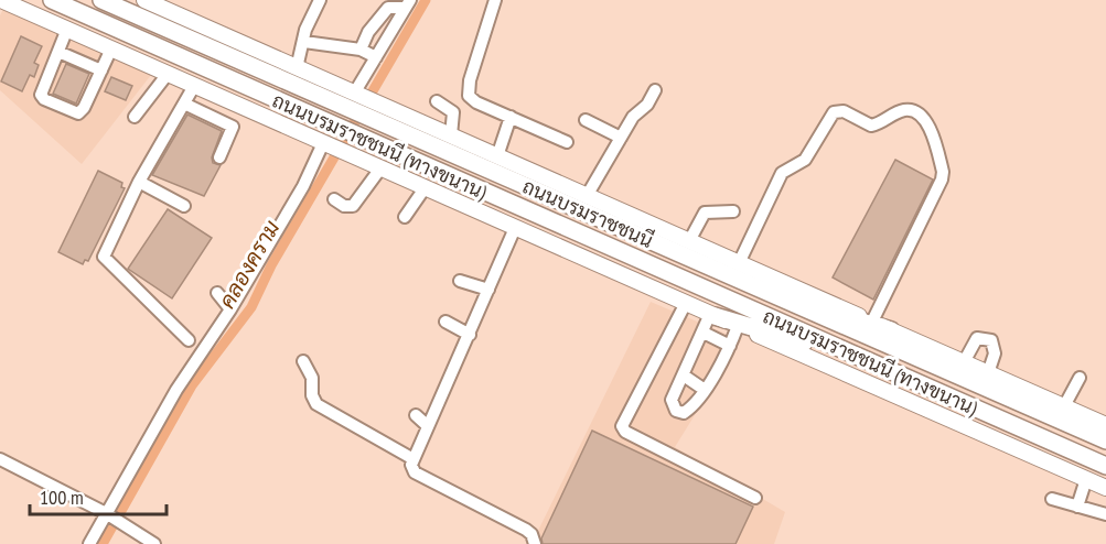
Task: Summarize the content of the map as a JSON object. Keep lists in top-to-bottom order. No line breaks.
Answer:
{"streets":{"highway":["ถนนบรมราชชนนี"],"main road":["ถนนบรมราชชนนี (ทางขนาน)"]},"crossings":[["ถนนบรมราชชนนี (ทางขนาน)","ถนนบรมราชชนนี"]],"water":["คลองคราม"],"scale_bar":"100 m"}
